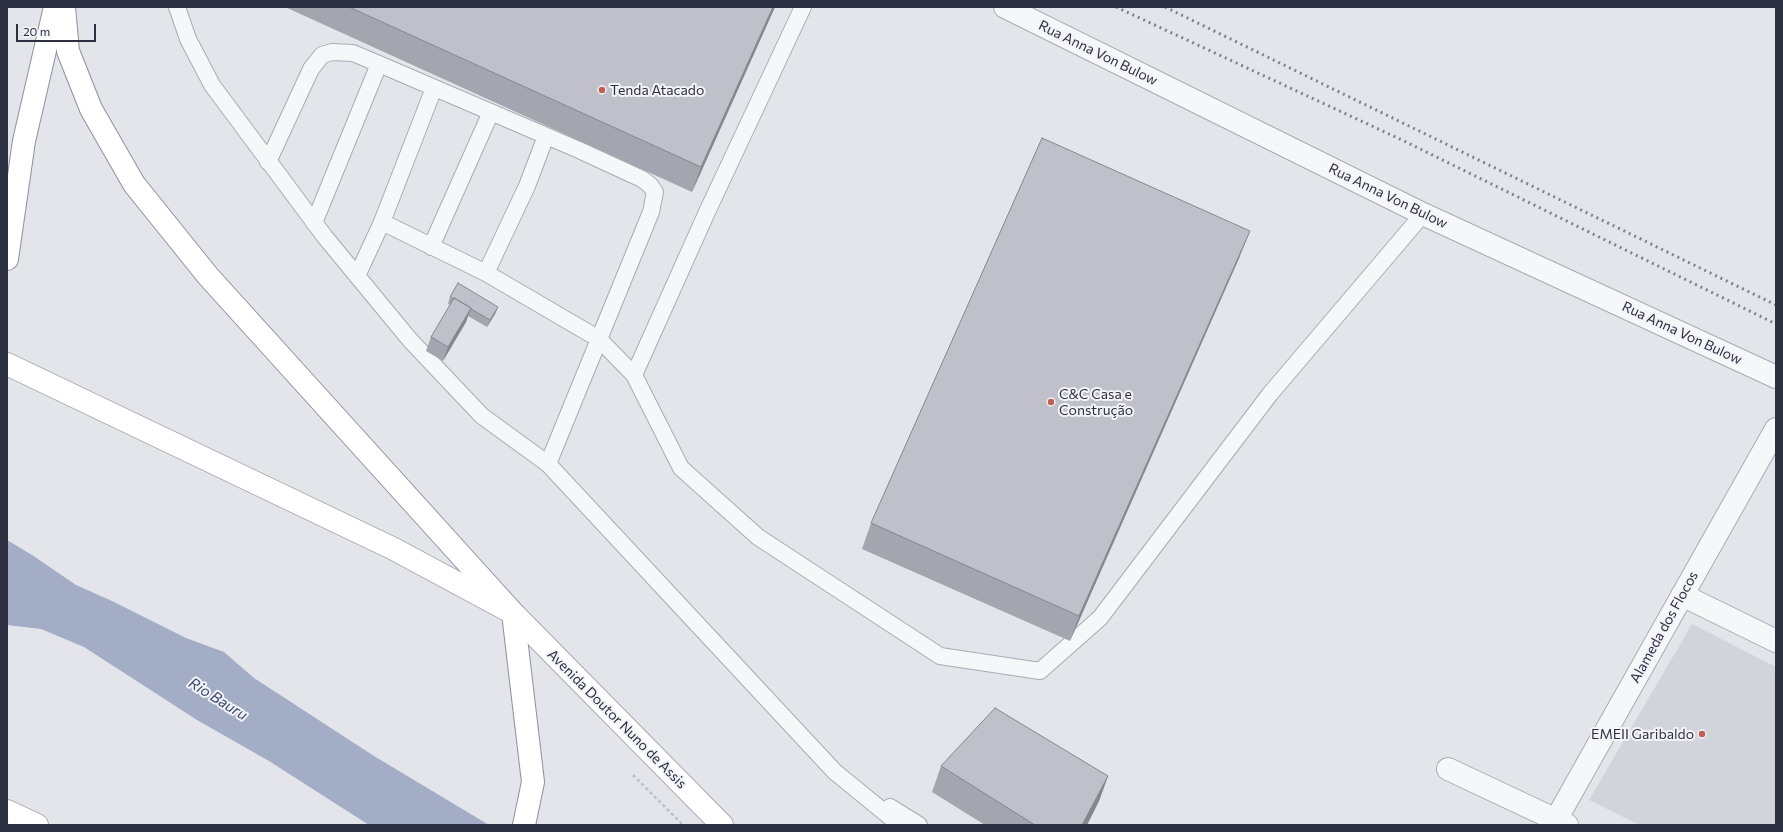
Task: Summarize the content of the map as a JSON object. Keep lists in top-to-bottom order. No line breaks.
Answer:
{"streets":{"main road":["Avenida Doutor Nuno de Assis"],"street":["Rua Anna Von Bulow","Alameda dos Flocos"]},"water":["Rio Bauru"],"places":["Tenda Atacado","C&C Casa e Construção","EMEII Garibaldo"],"scale_bar":"20 m"}
